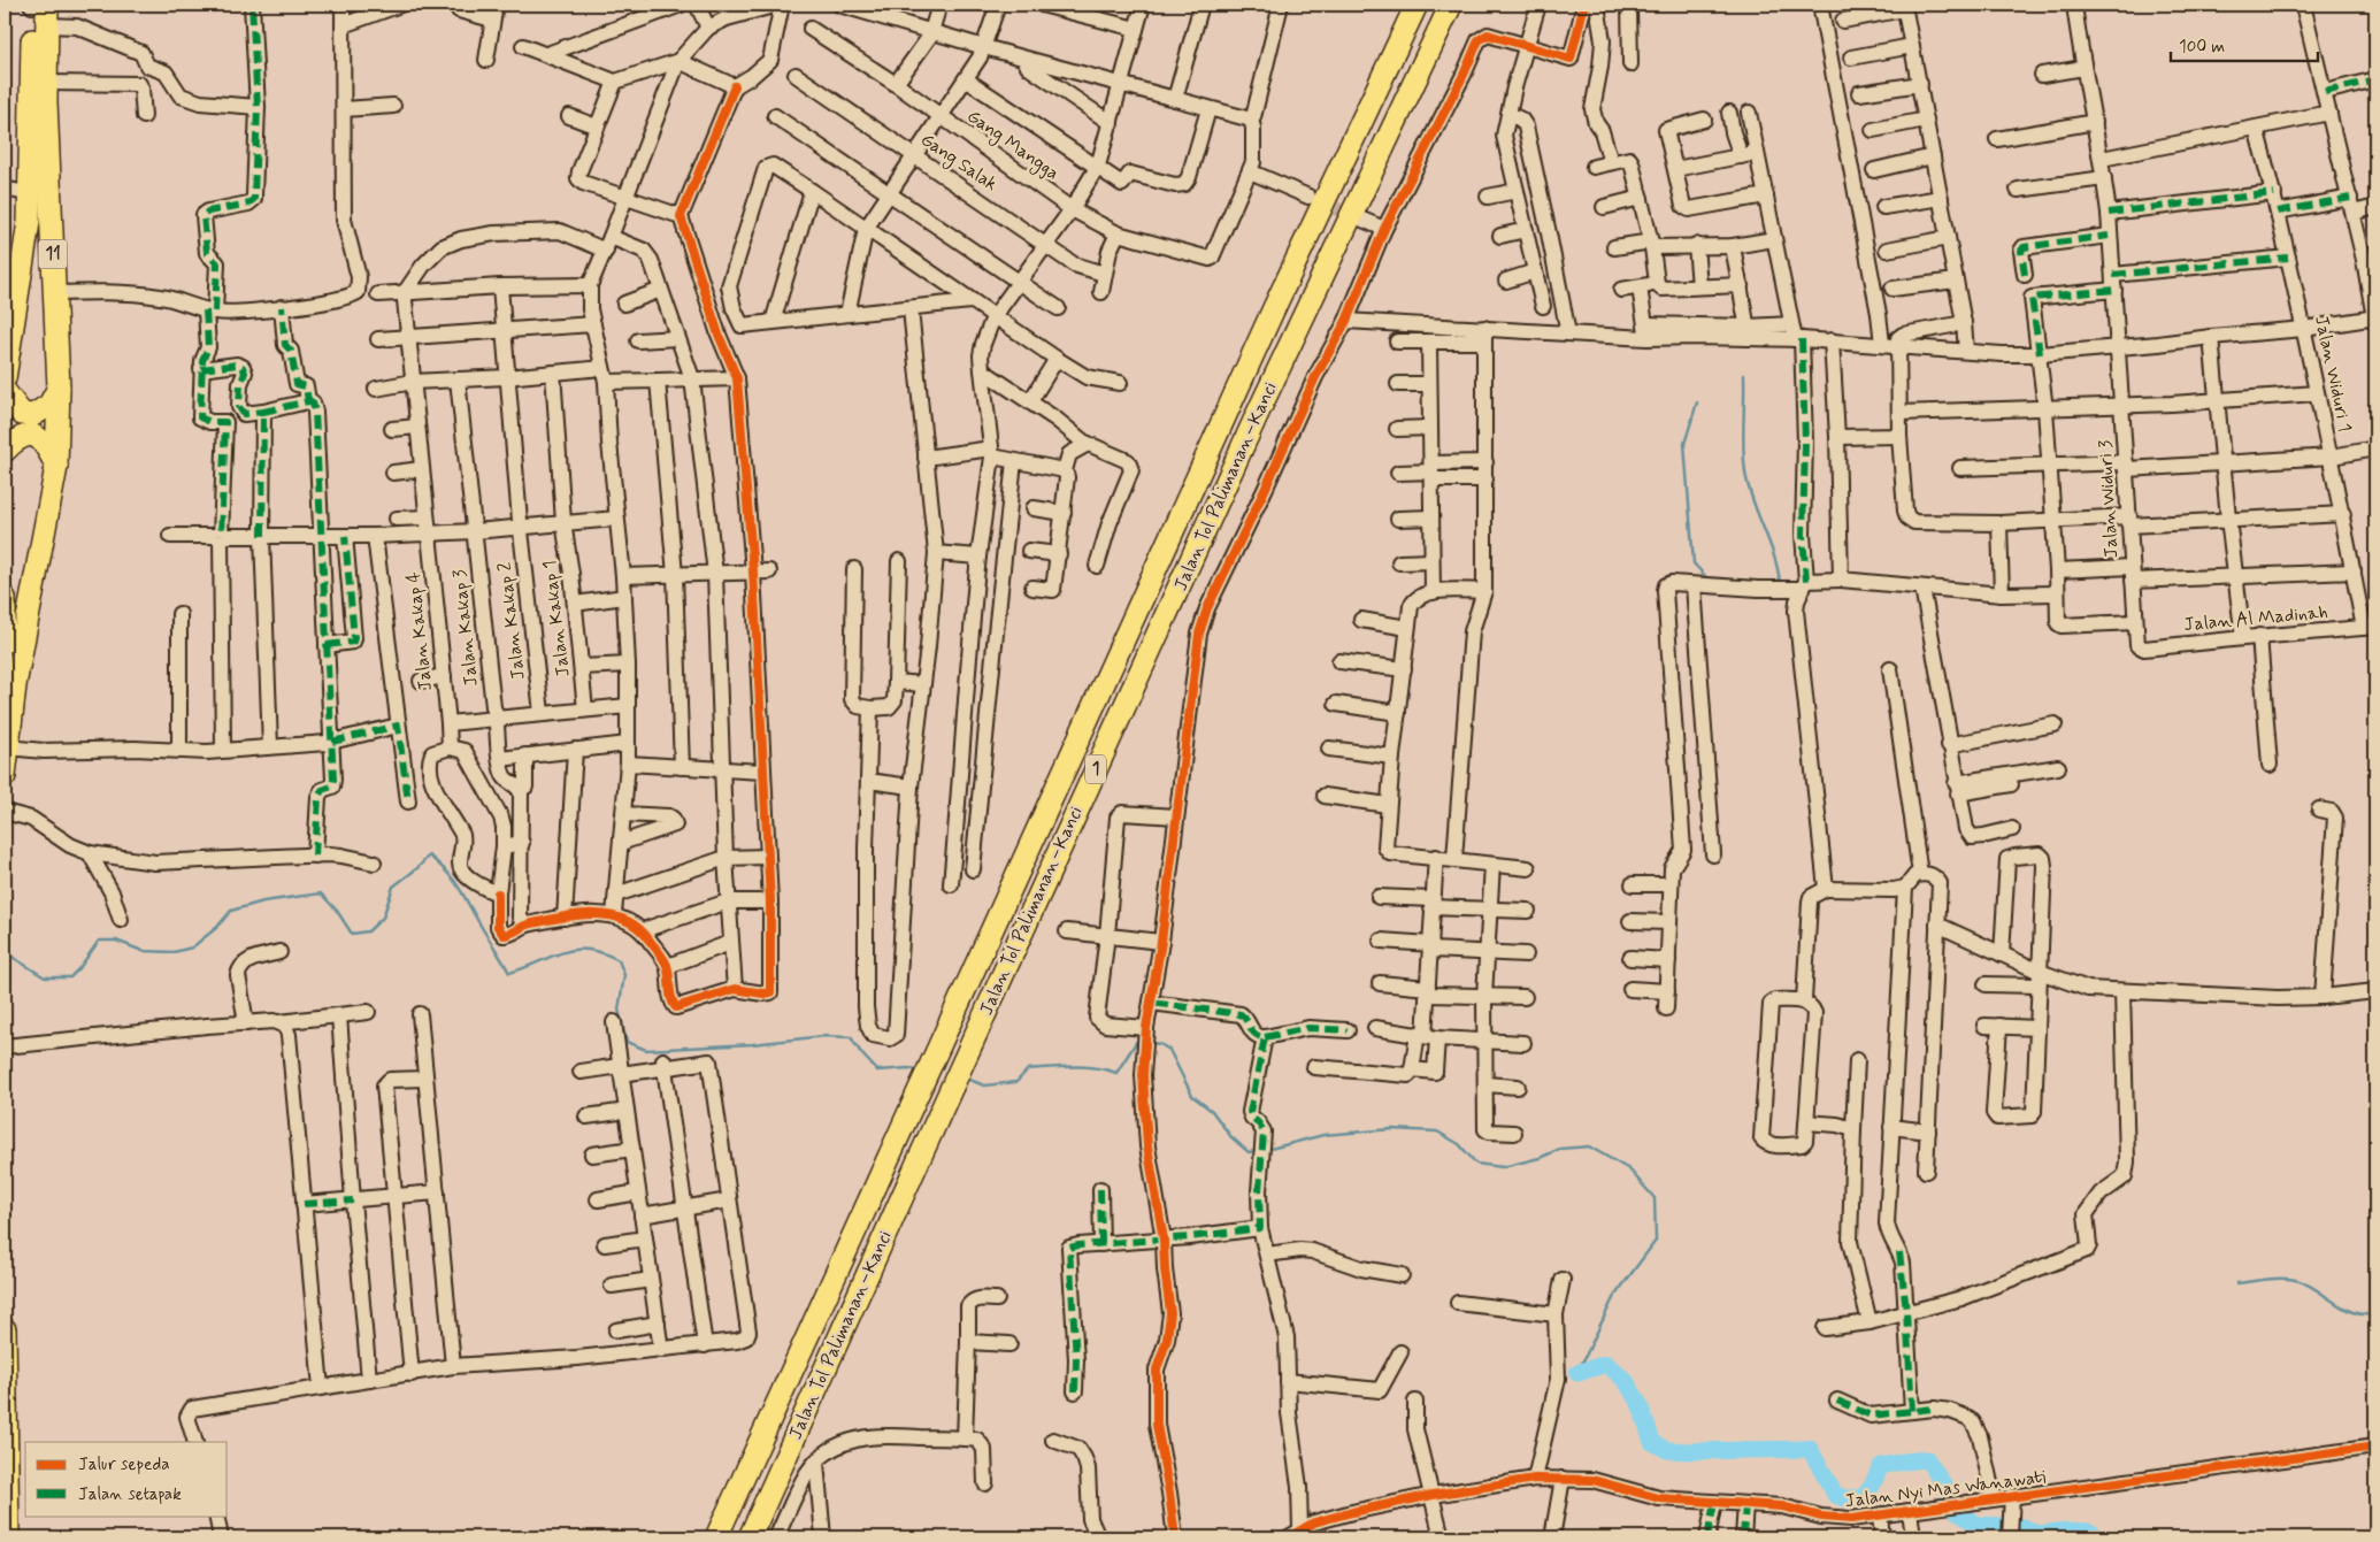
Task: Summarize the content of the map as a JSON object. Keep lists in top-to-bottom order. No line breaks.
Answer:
{"streets":{"highway":["11","Jalan Tol Palimanan–Kanci","1"],"street":["Gang Mangga","Gang Salak","Jalan Widuri 1","Jalan Widuri 3","Jalan Kakap 1","Jalan Al Madinah","Jalan Kakap 2","Jalan Kakap 3","Jalan Kakap 4","Jalan Nyi Mas Wanawati"]},"crossings":[["Jalan Widuri 1","Jalan Al Madinah"],["Jalan Widuri 3","Jalan Al Madinah"]],"legend":["Jalur sepeda","Jalan setapak"],"scale_bar":"100 m"}
